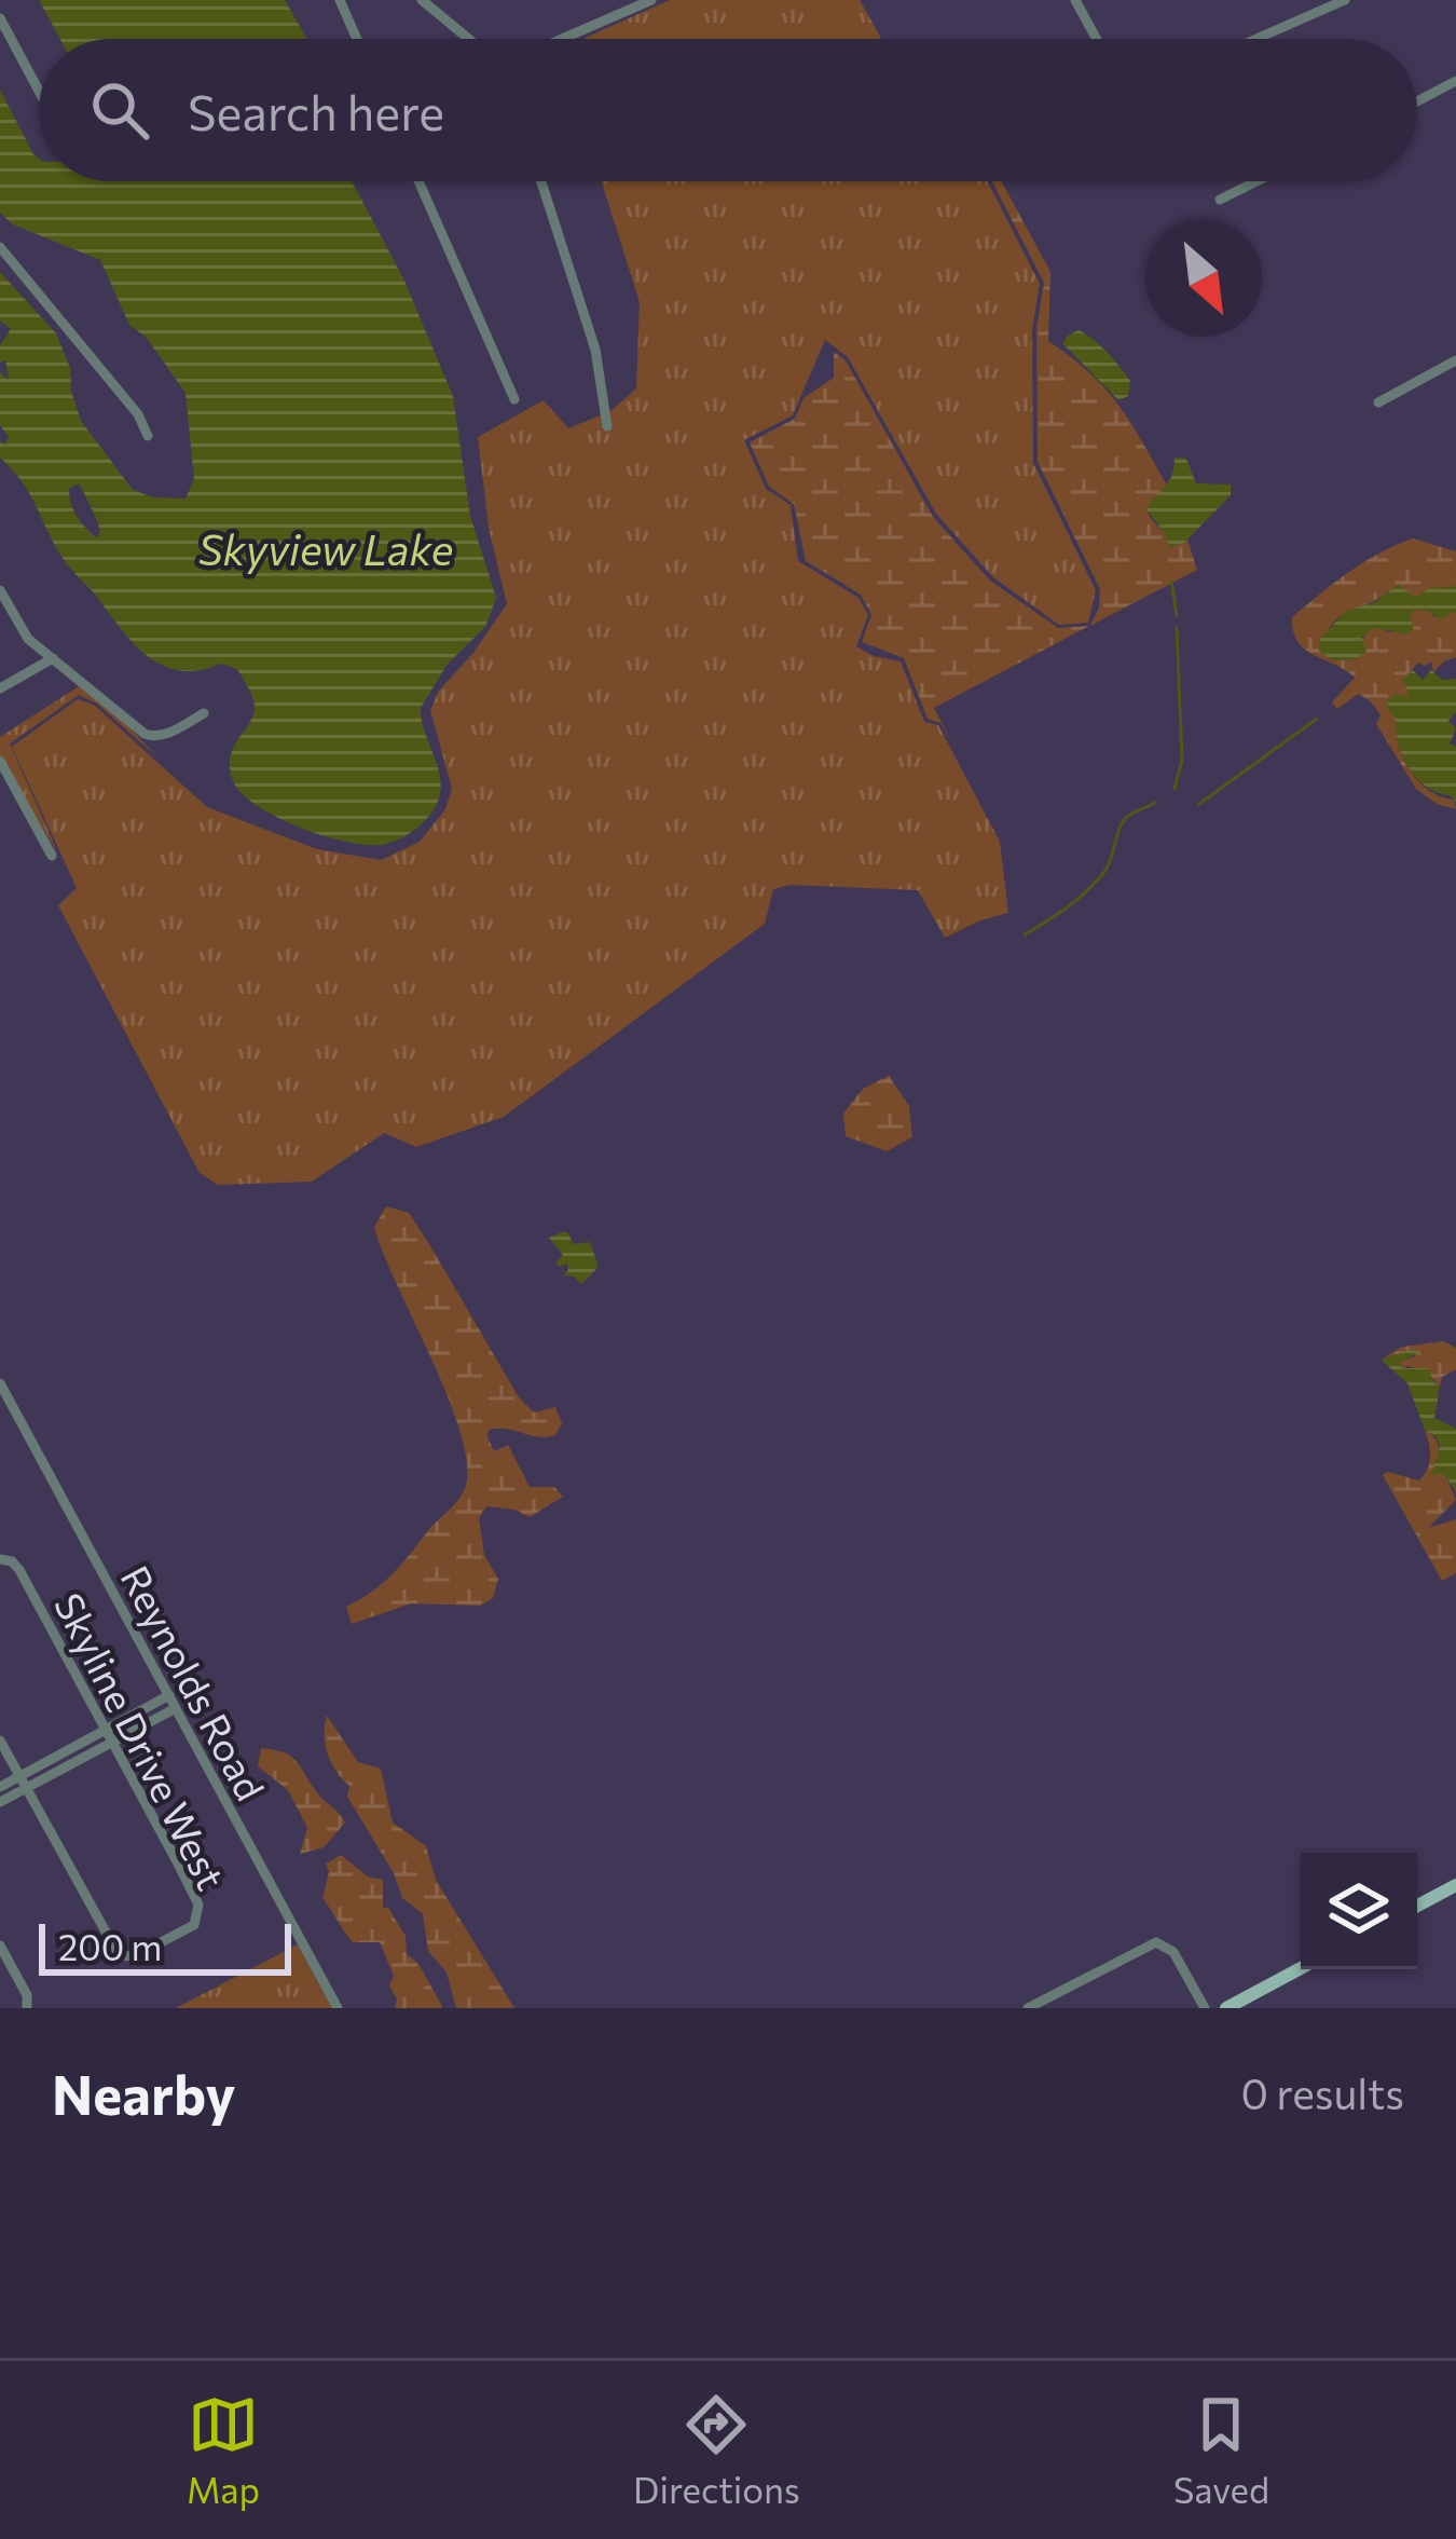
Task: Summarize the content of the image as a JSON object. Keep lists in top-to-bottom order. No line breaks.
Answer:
{"streets":{"street":["Reynolds Road","Skyline Drive West"]},"water":["Skyview Lake"],"scale_bar":"200 m","north":"bottom right","page":{"search":"Search here","scale":"200 m","heading":["Nearby","0 results"],"nav":["Map","Directions","Saved"]}}
